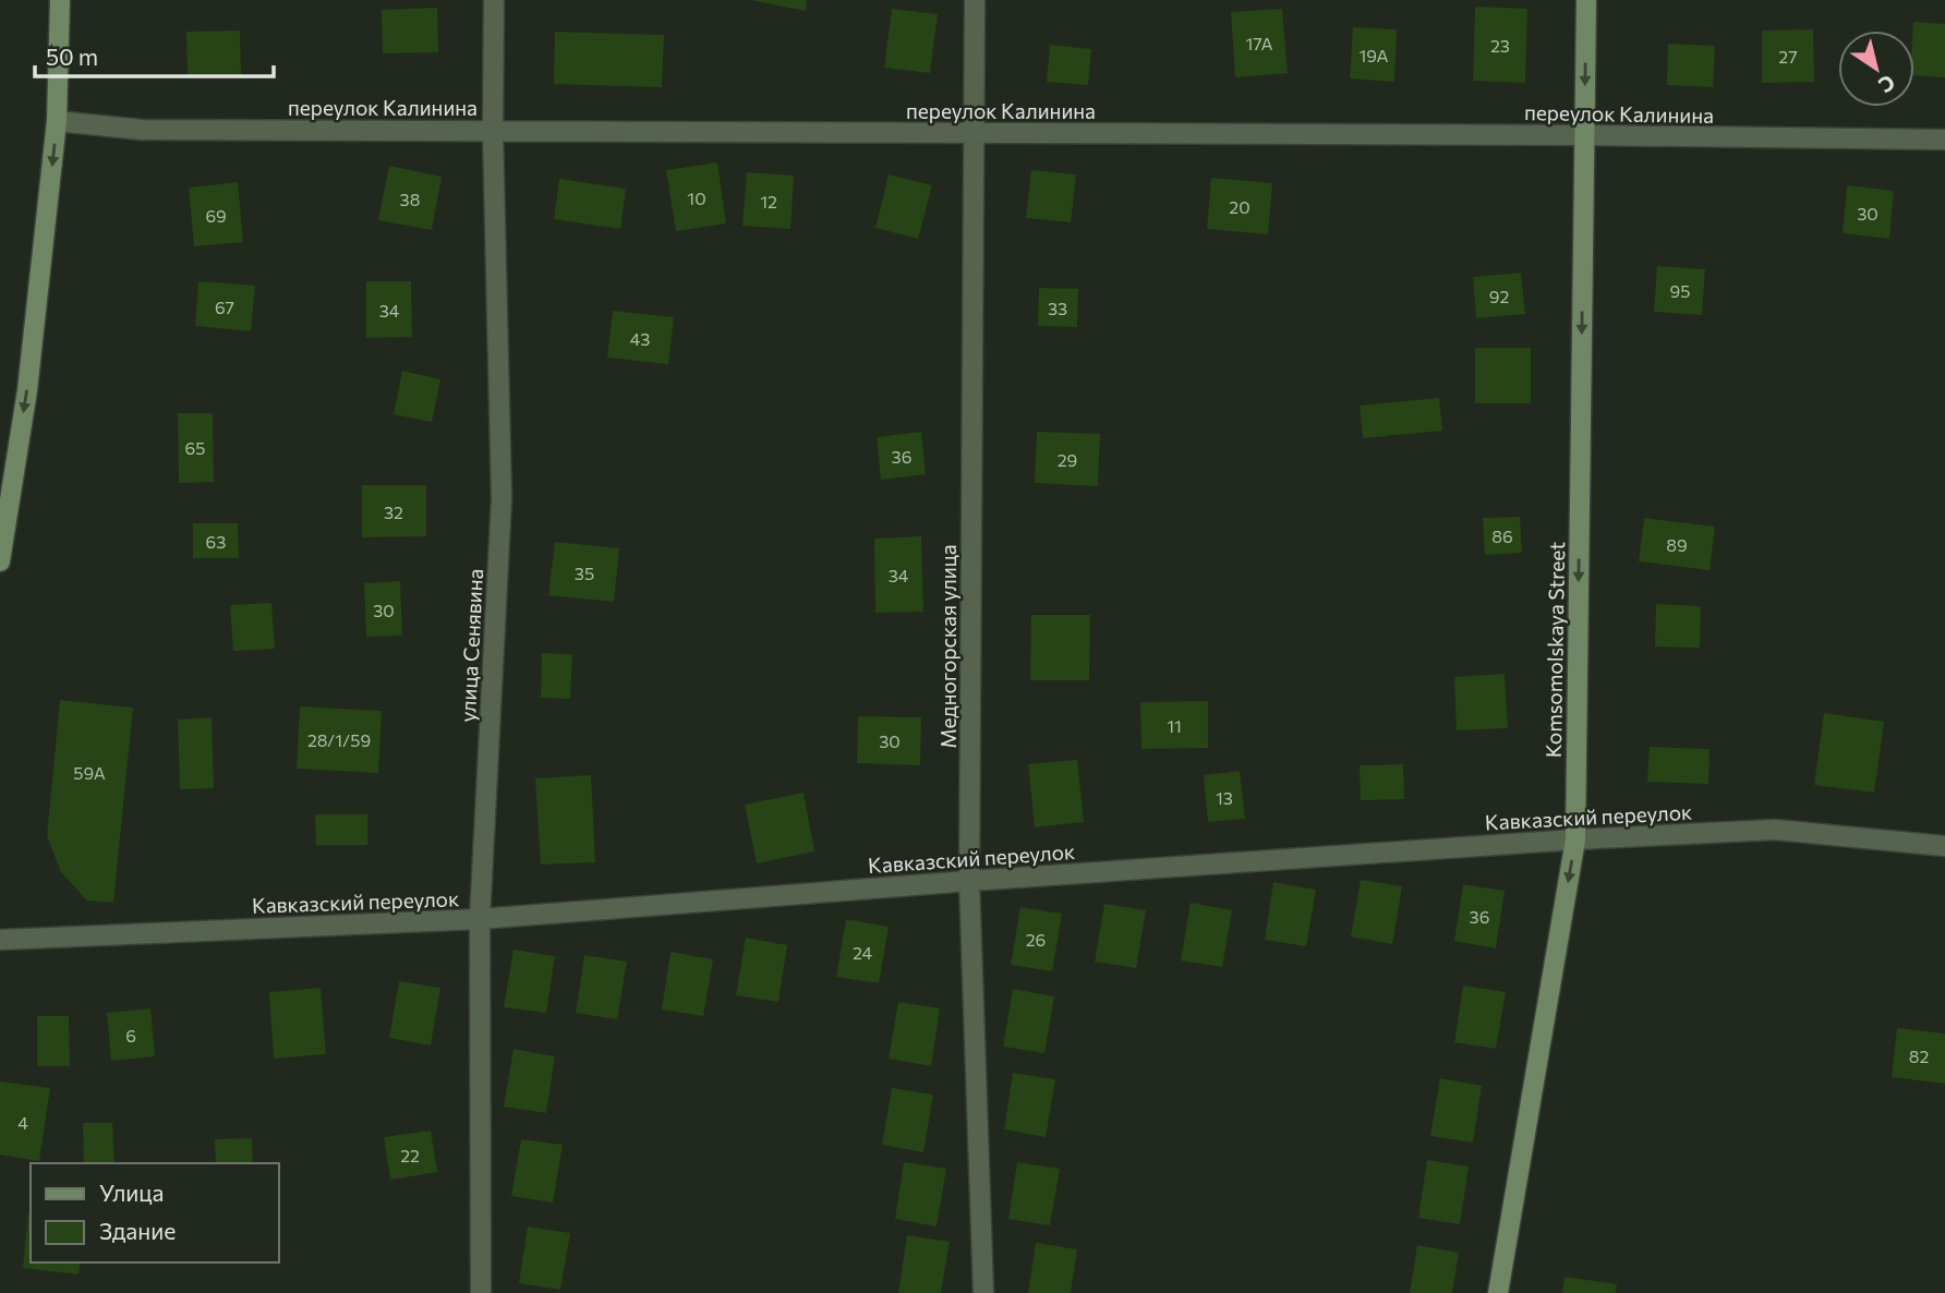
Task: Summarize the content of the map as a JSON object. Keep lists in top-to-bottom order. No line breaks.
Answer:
{"streets":{"main road":["Komsomolskaya Street"],"street":["переулок Калинина","улица Сенявина","Медногорская улица","Кавказский переулок"]},"crossings":[["переулок Калинина","улица Сенявина"],["переулок Калинина","Медногорская улица"],["переулок Калинина","Komsomolskaya Street"],["улица Сенявина","Кавказский переулок"],["Медногорская улица","Кавказский переулок"],["Komsomolskaya Street","Кавказский переулок"]],"one_way":["Komsomolskaya Street"],"house_numbers":["17А","23","19А","27","10","38","12","20","30","69","95","92","67","33","34","43","65","36","29","32","86","63","89","35","34","30","11","28/1/59","30","59А","13","36","26","24","6","82","4","22"],"legend":["Улица","Здание"],"scale_bar":"50 m","north":"bottom right"}
